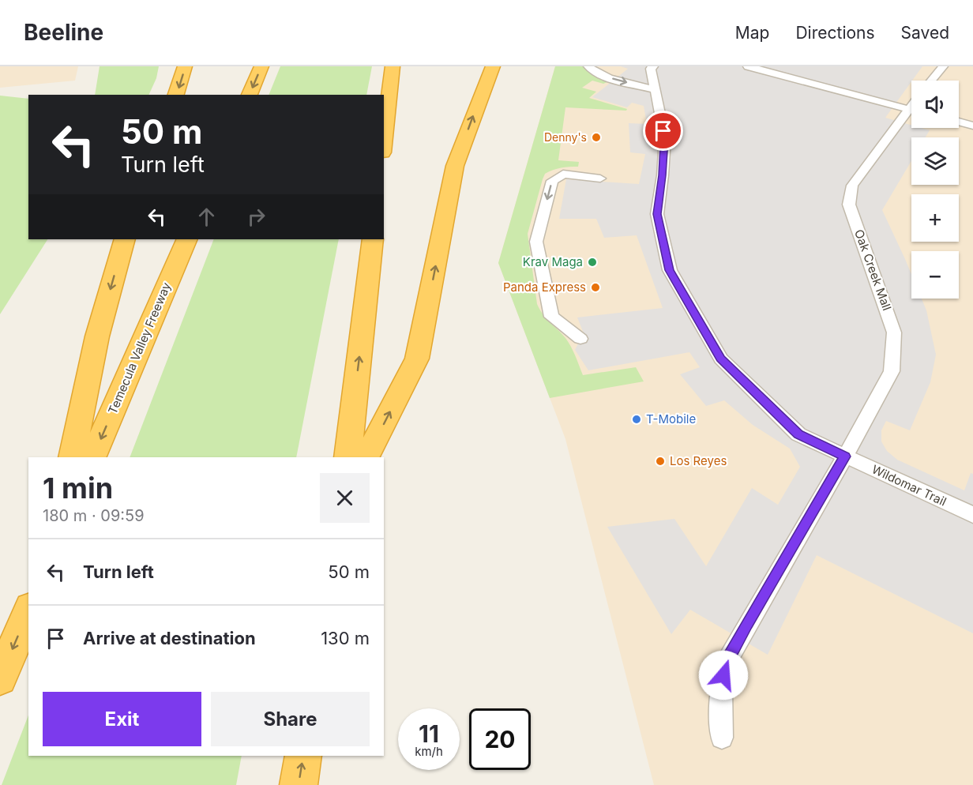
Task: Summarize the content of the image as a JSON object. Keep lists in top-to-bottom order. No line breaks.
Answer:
{"streets":{"highway":["Temecula Valley Freeway"],"lane":["Oak Creek Mall","Wildomar Trail"]},"crossings":[["Oak Creek Mall","Wildomar Trail"]],"places":["Denny's","Krav Maga","Panda Express","T-Mobile","Los Reyes"],"page":{"header":"Beeline","nav":["Map","Directions","Saved"],"map_buttons":["+","−"],"turn":["50 m","Turn left"],"heading":["1 min","180 m · 09:59"],"list":[{"name":"Turn left","value":"50 m"},{"name":"Arrive at destination","value":"130 m"}],"buttons":["Exit","Share"],"speed":"11 km/h","limit":"20"}}
